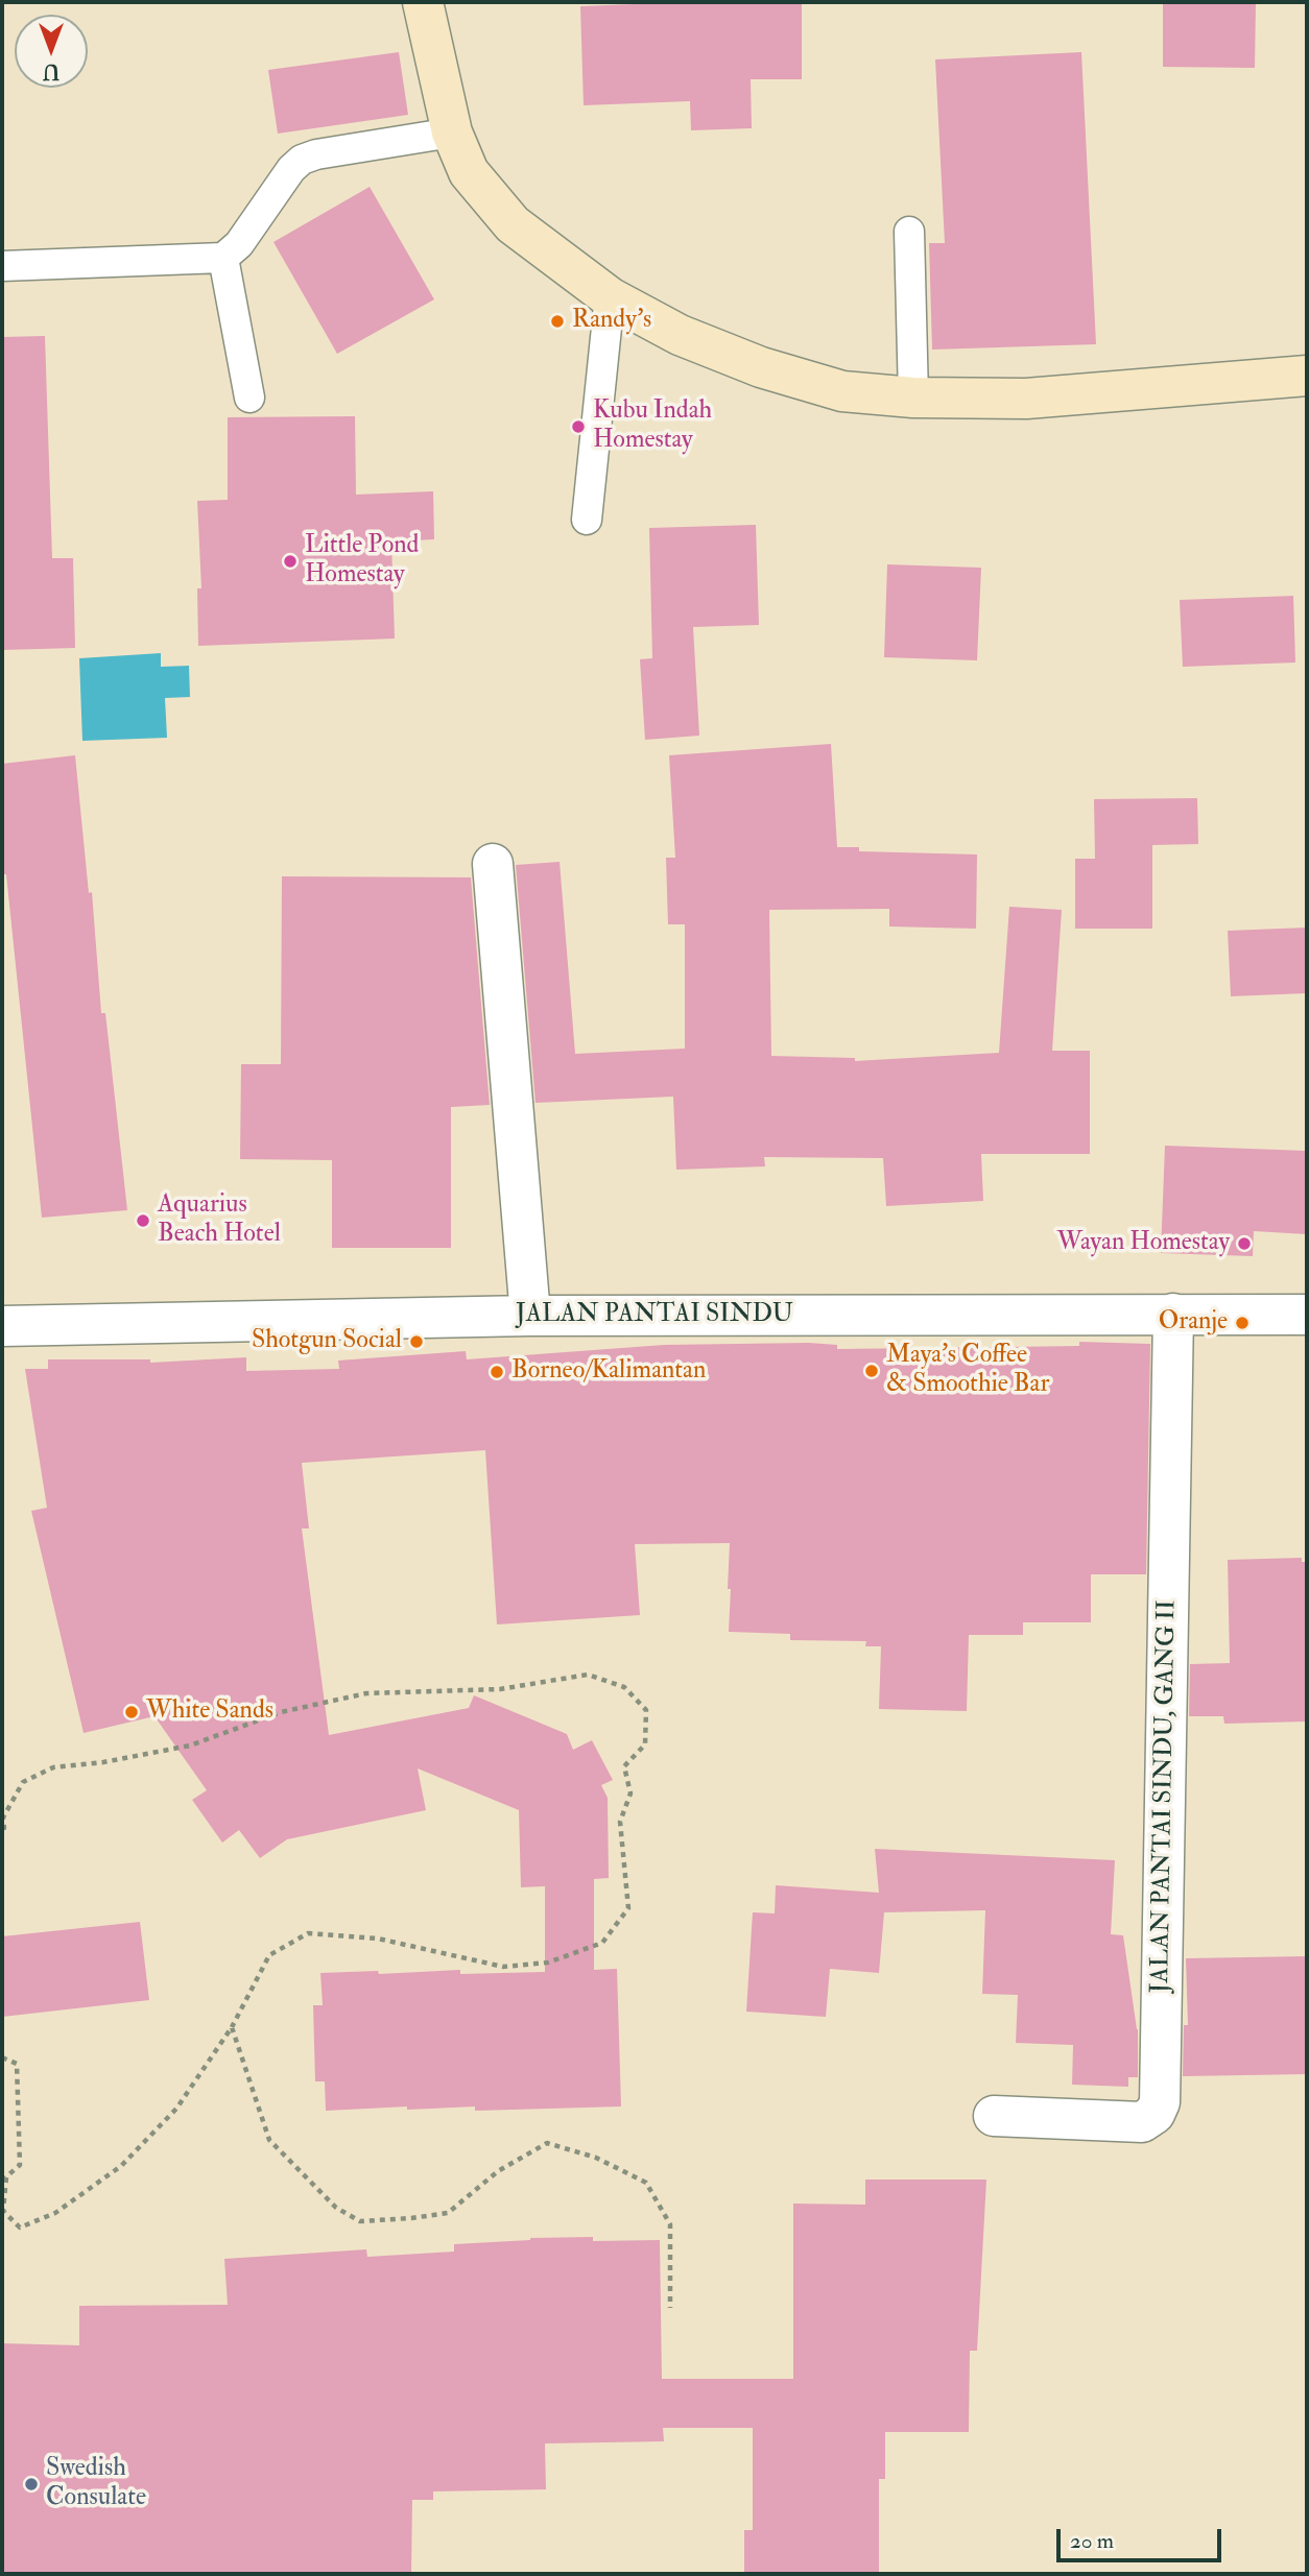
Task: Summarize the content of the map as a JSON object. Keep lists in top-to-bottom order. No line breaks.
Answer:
{"streets":{"street":["JALAN PANTAI SINDU","JALAN PANTAI SINDU, GANG II"]},"crossings":[["JALAN PANTAI SINDU","JALAN PANTAI SINDU, GANG II"]],"places":["Randy's","Kubu Indah Homestay","Little Pond Homestay","Aquarius Beach Hotel","Wayan Homestay","Oranje","Shotgun Social","Maya's Coffee & Smoothie Bar","Borneo/Kalimantan","White Sands","Swedish Consulate"],"scale_bar":"20 m","north":"bottom"}
